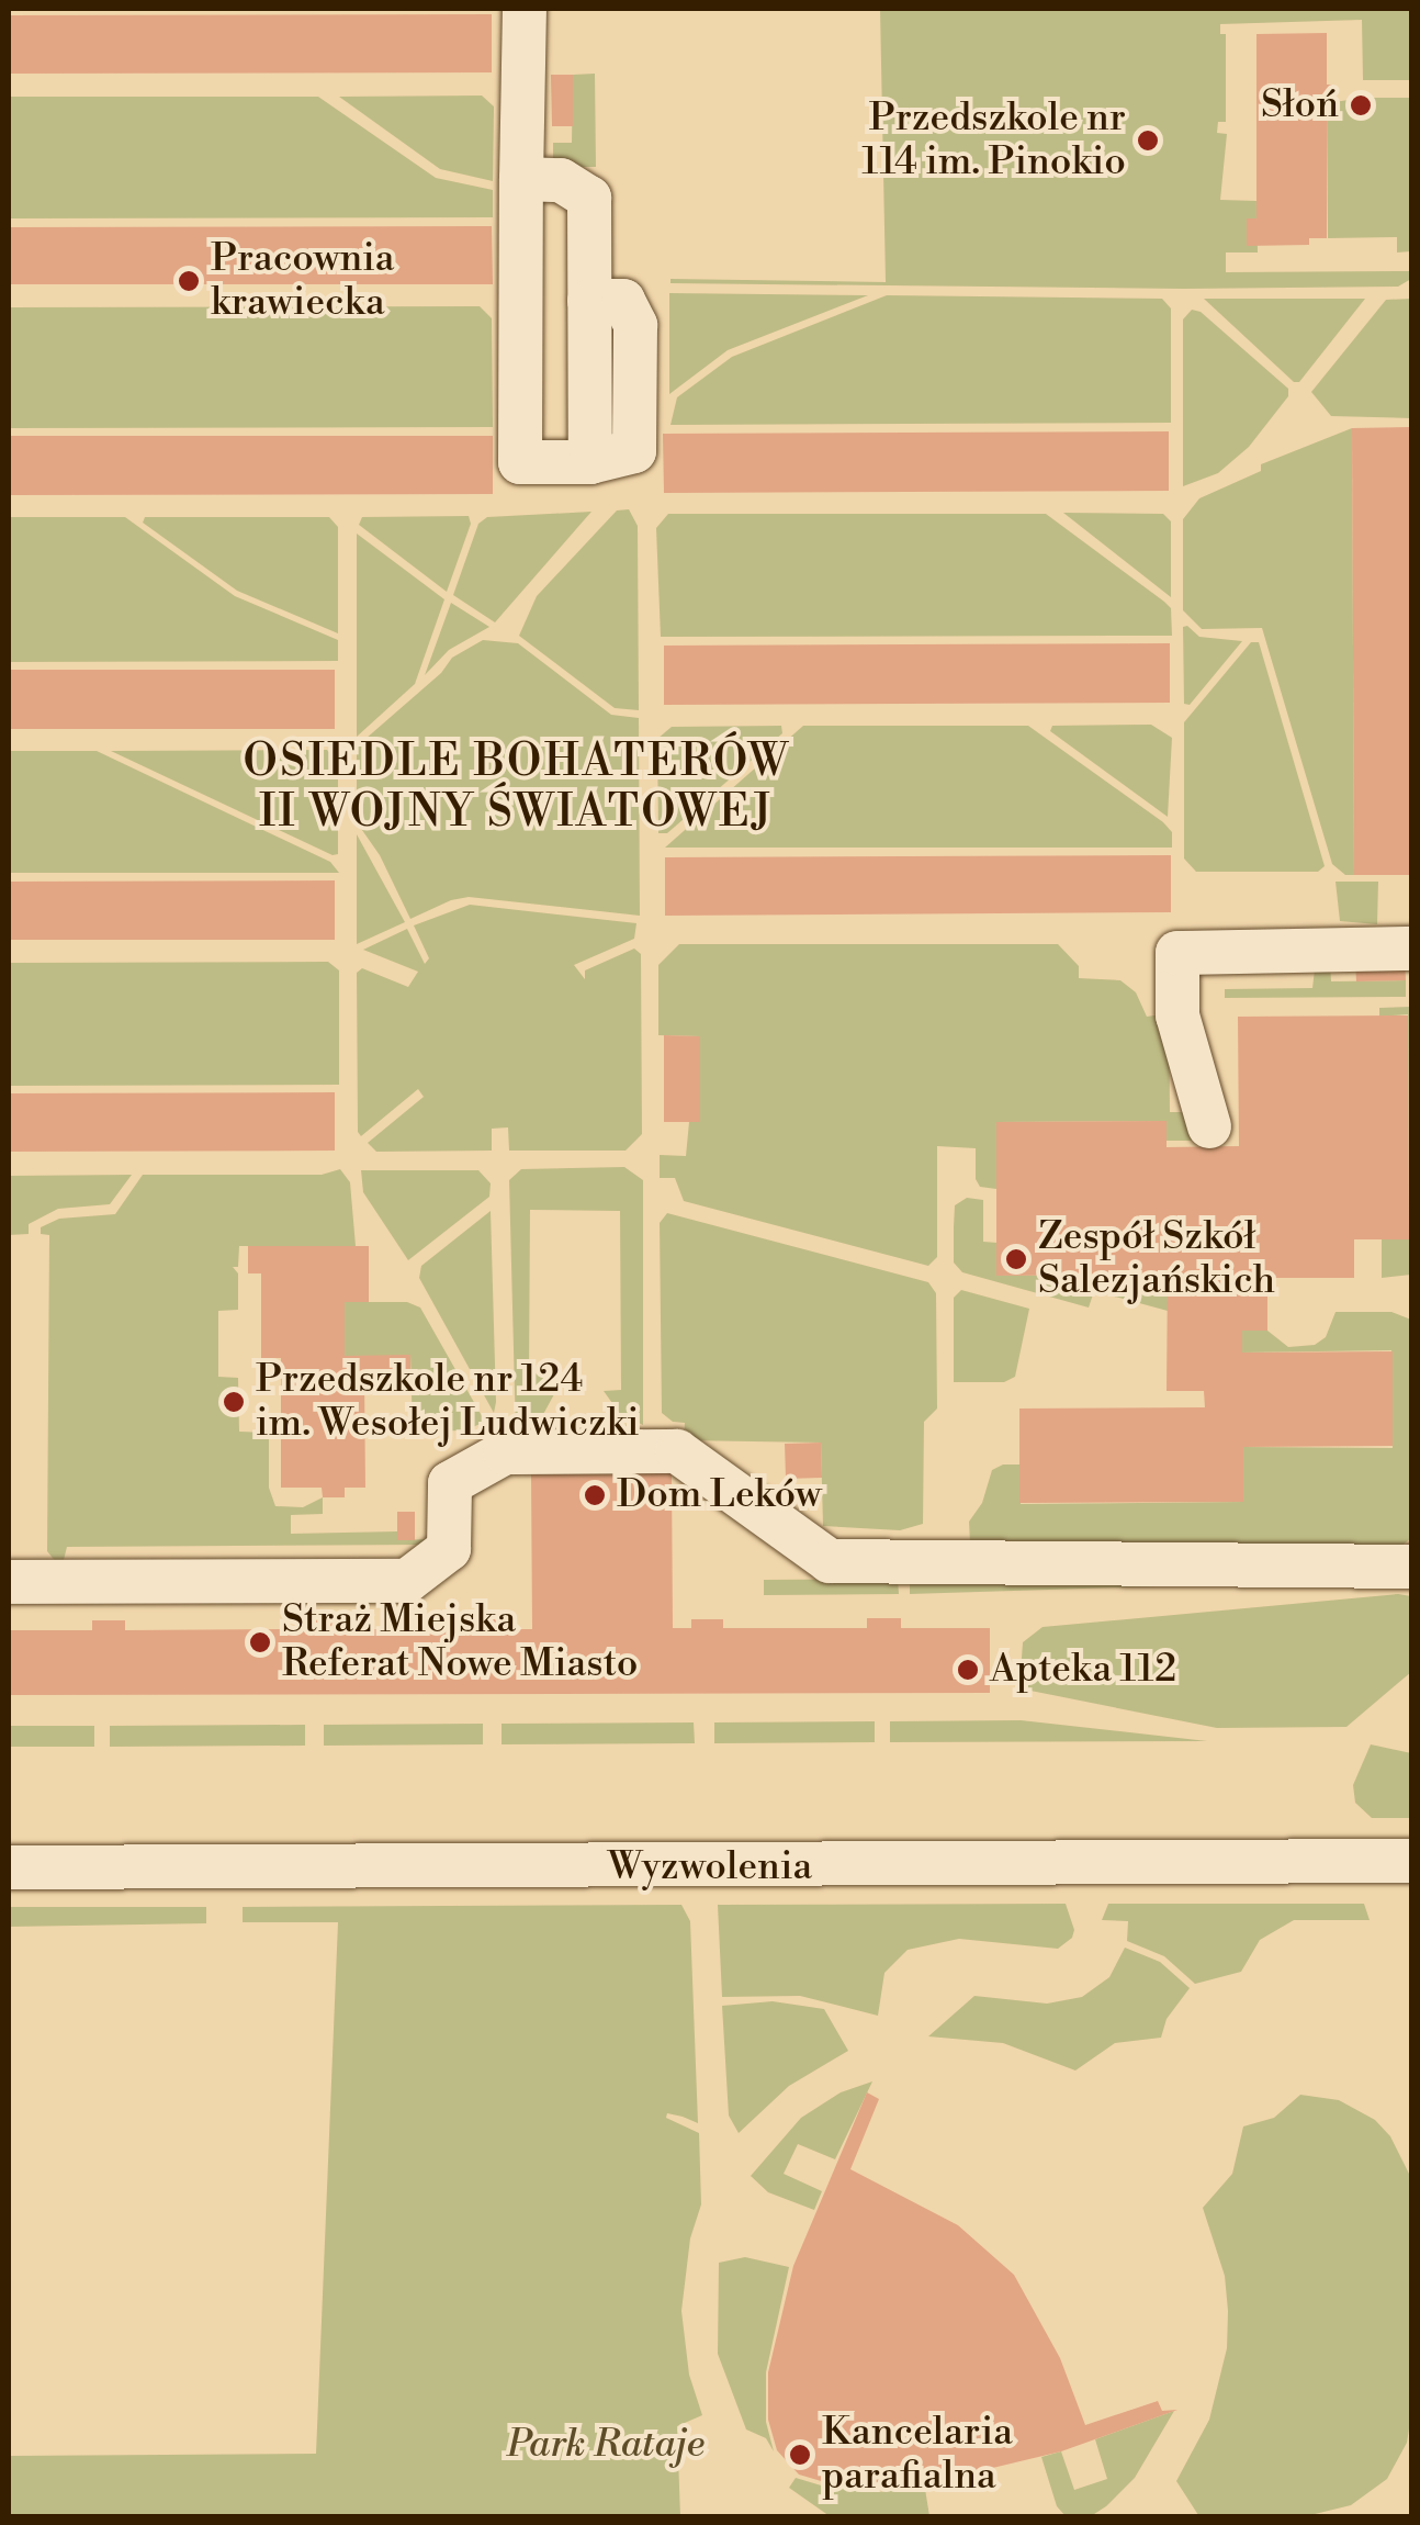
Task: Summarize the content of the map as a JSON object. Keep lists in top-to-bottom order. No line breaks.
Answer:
{"streets":{"street":["Wyzwolenia"]},"districts":["OSIEDLE BOHATERÓW II WOJNY ŚWIATOWEJ"],"parks":["Park Rataje"],"places":["Słoń","Przedszkole nr 114 im. Pinokio","Pracownia krawiecka","Zespół Szkół Salezjańskich","Przedszkole nr 124 im. Wesołej Ludwiczki","Dom Leków","Straż Miejska Referat Nowe Miasto","Apteka 112","Kancelaria parafialna"]}
